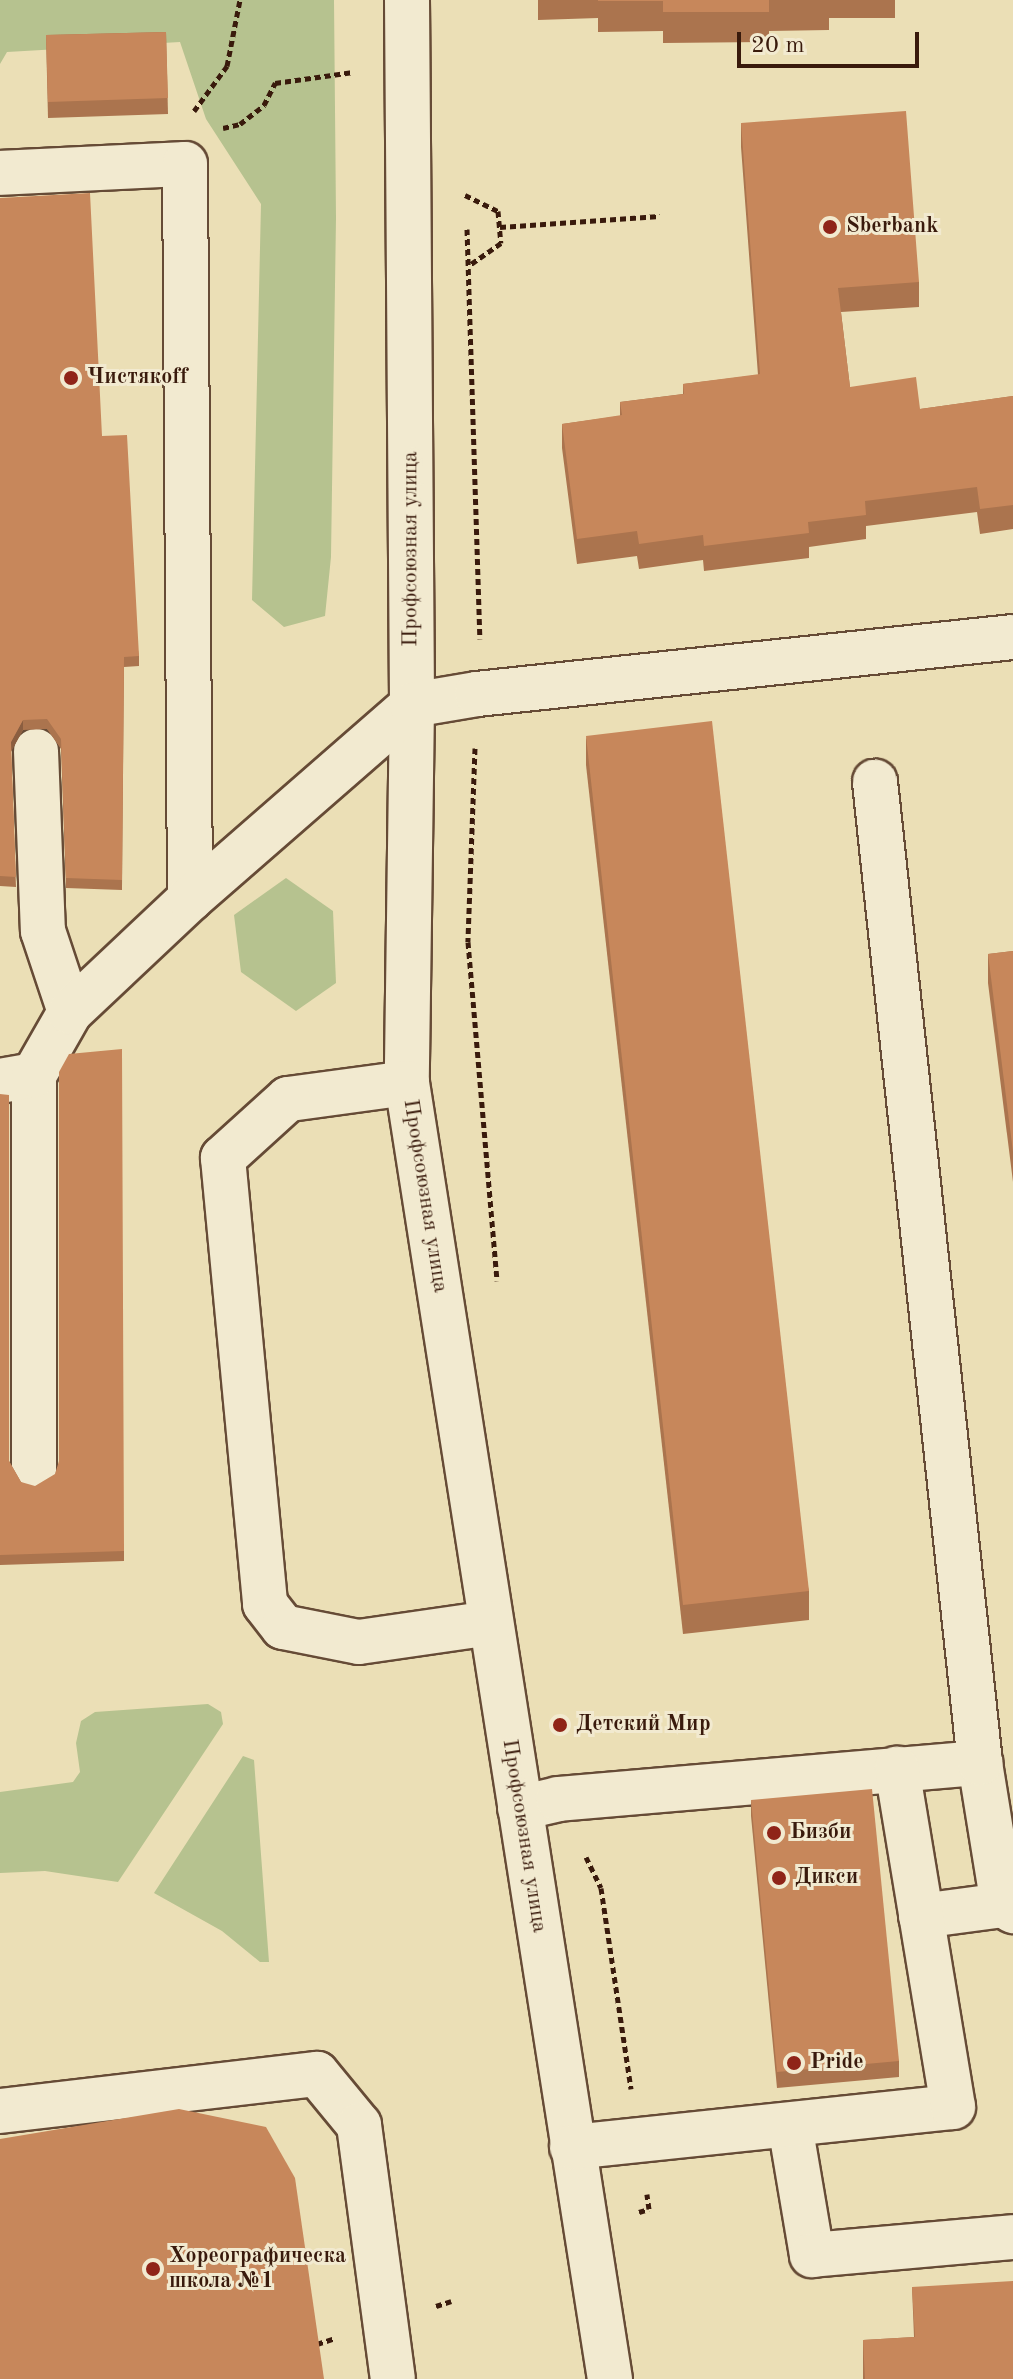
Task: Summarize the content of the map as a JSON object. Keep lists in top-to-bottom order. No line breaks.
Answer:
{"streets":{"street":["Профсоюзная улица"]},"places":["Sberbank","Чистякоff","Детский Мир","Бизби","Дикси","Pride","Хореографическа школа №1"],"scale_bar":"20 m"}
